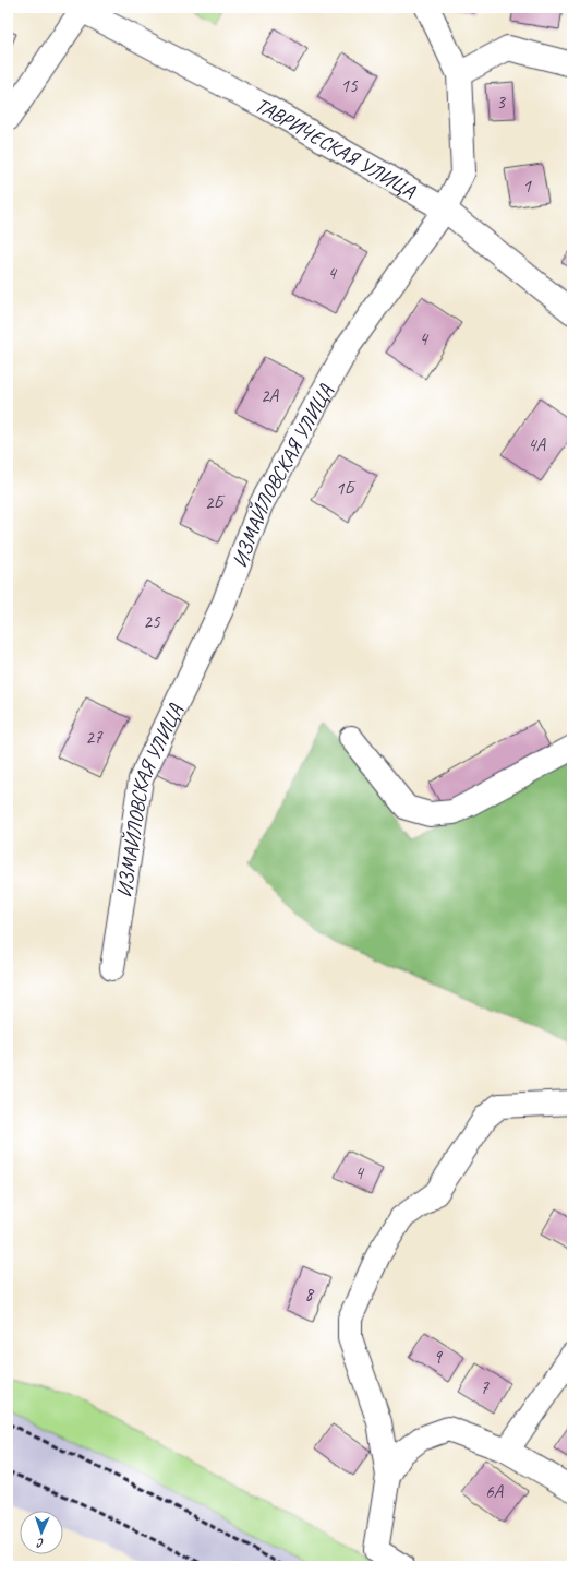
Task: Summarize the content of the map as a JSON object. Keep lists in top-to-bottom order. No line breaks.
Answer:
{"streets":{"street":["ТАВРИЧЕСКАЯ УЛИЦА","ИЗМАЙЛОВСКАЯ УЛИЦА"]},"crossings":[["ТАВРИЧЕСКАЯ УЛИЦА","ИЗМАЙЛОВСКАЯ УЛИЦА"]],"house_numbers":["15","3","1","4","4","2А","4А","1Б","2Б","25","27","4","8","9","7","6А"],"north":"bottom"}
